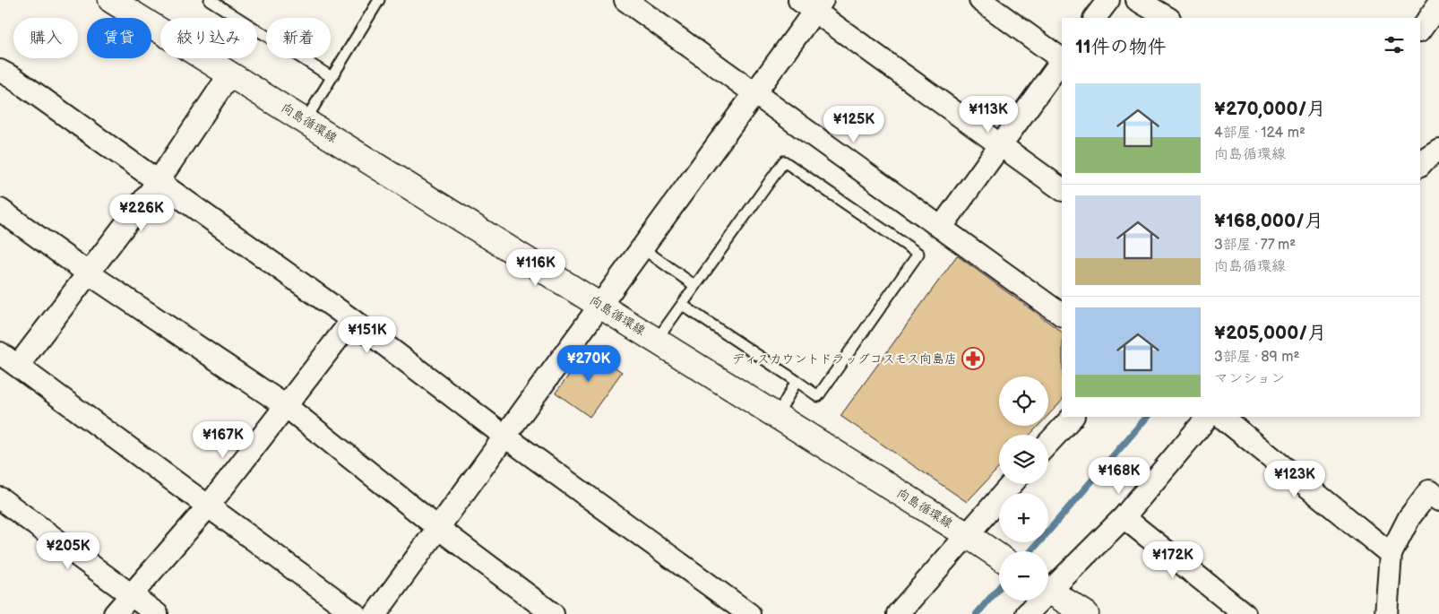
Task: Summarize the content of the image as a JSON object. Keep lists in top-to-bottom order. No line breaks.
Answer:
{"streets":{"main road":["向島循環線"]},"places":{"pharmacy":["ディスカウントドラッグコスモス向島店"]},"page":{"chip":["購入","賃貸","絞り込み","新着"],"heading":"11件の物件","list":[{"name":"¥270,000/月","note":"4部屋 · 124 m² · 向島循環線"},{"name":"¥168,000/月","note":"3部屋 · 77 m² · 向島循環線"},{"name":"¥205,000/月","note":"3部屋 · 89 m² · マンション"}],"price":["¥113K","¥125K","¥226K","¥116K","¥151K","¥270K","¥167K","¥168K","¥123K","¥205K","¥172K"],"map_buttons":["+","−"]}}
